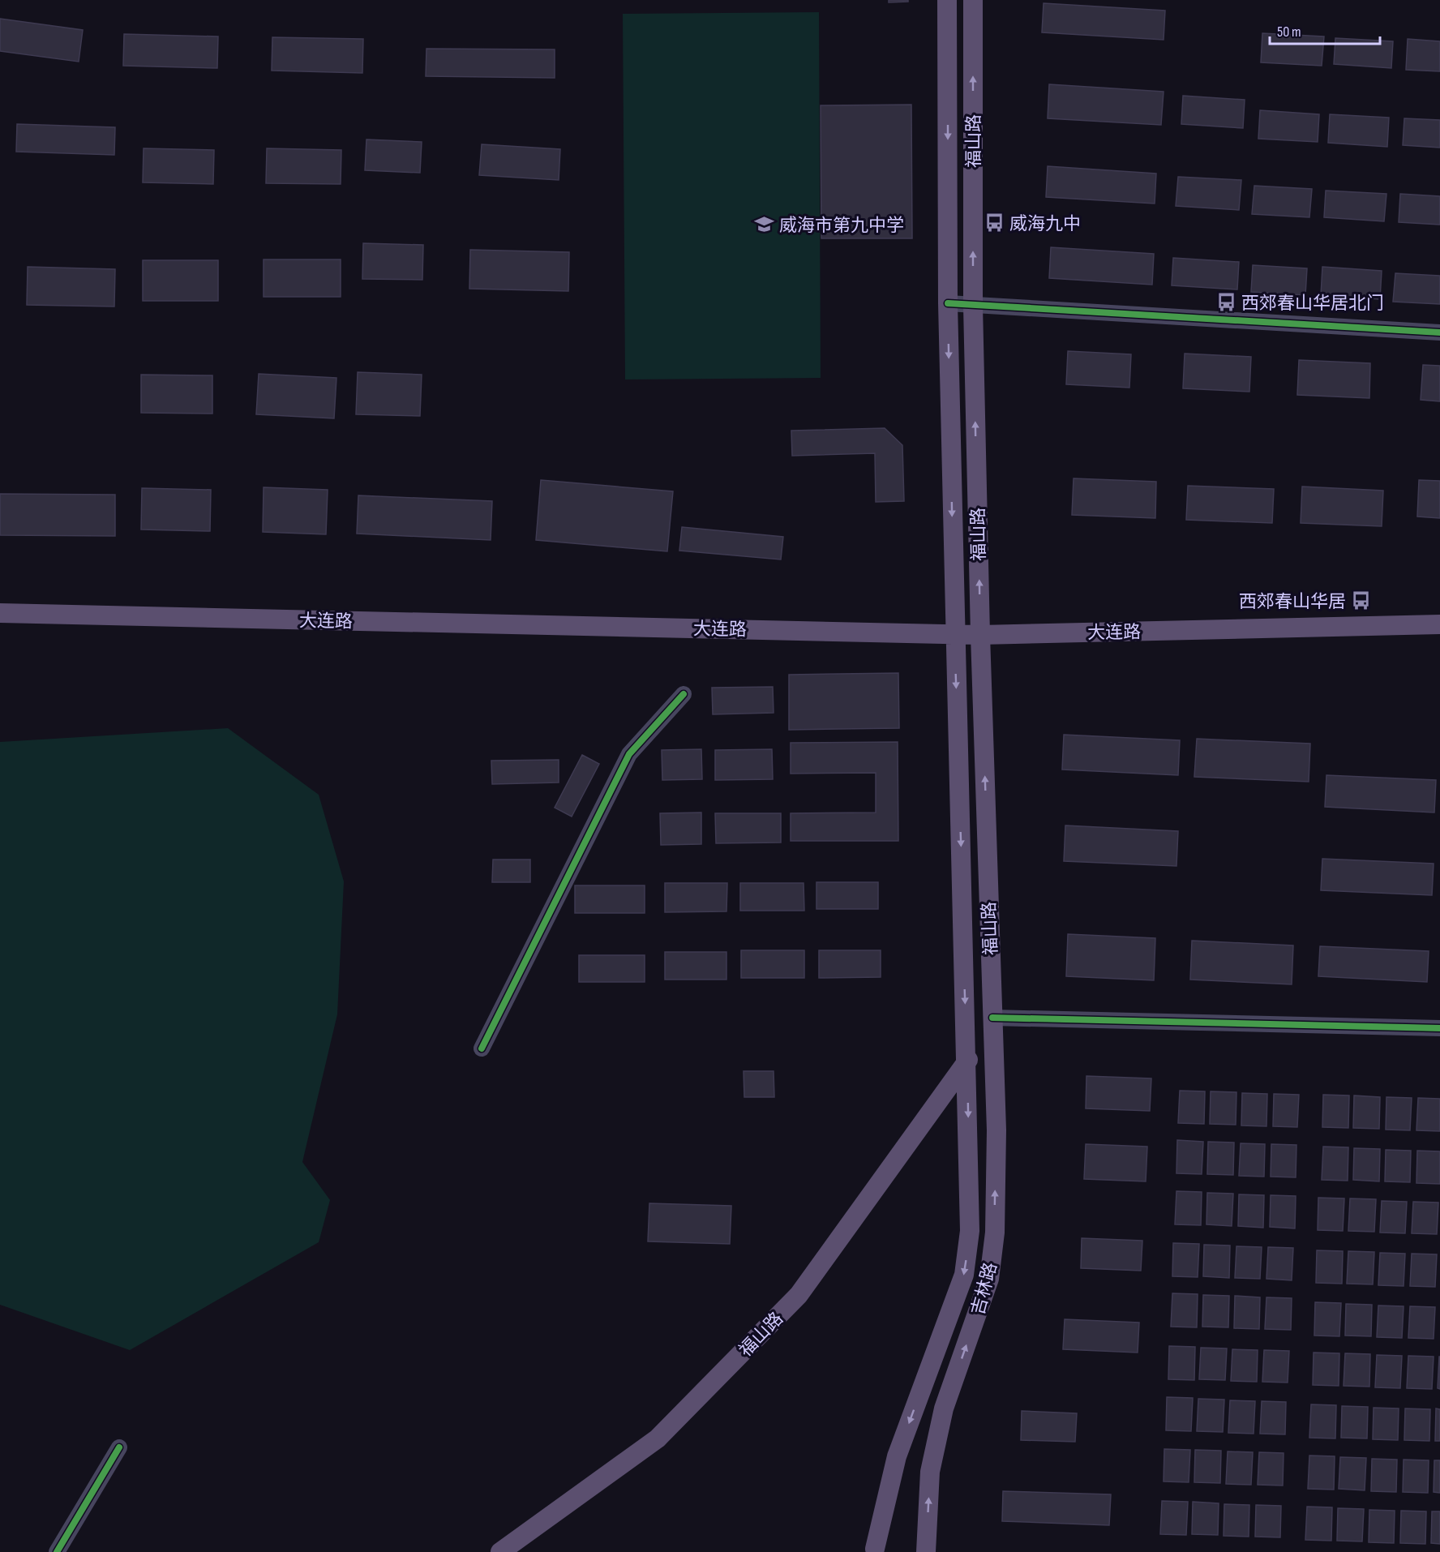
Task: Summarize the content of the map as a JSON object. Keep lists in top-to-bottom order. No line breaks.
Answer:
{"streets":{"main road":["福山路","大连路","吉林路"]},"crossings":[["福山路","大连路"],["福山路","吉林路"]],"places":{"bus stop":["威海九中","西郊春山华居北门","西郊春山华居"],"school or university":["威海市第九中学"]},"scale_bar":"50 m"}
